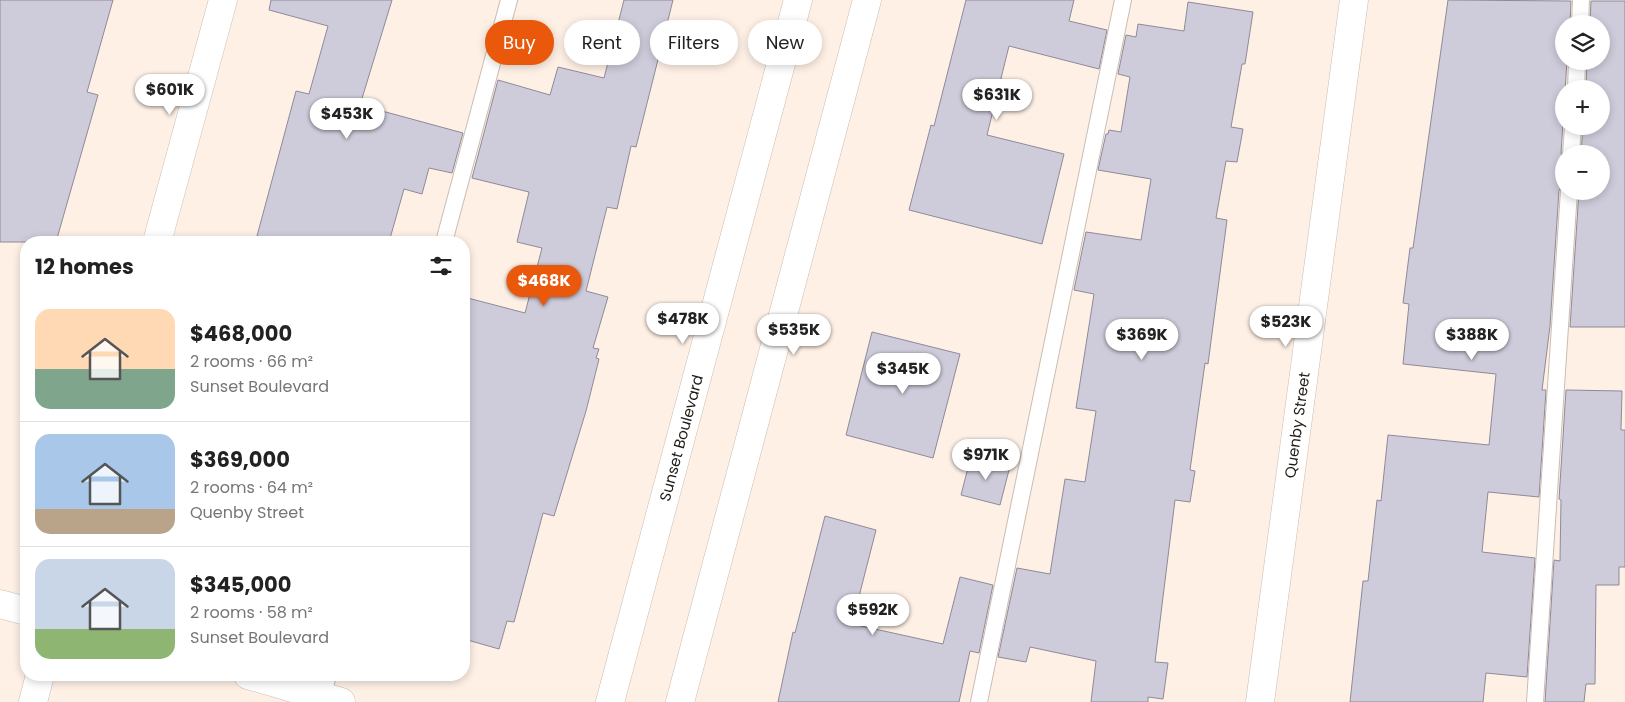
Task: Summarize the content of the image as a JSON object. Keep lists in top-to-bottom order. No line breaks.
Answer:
{"streets":{"street":["Quenby Street","Sunset Boulevard"]},"page":{"map_buttons":["+","−"],"chip":["Buy","Rent","Filters","New"],"price":["$601K","$631K","$453K","$468K","$478K","$523K","$535K","$369K","$388K","$345K","$971K","$592K"],"heading":"12 homes","list":[{"name":"$468,000","note":"2 rooms · 66 m² · Sunset Boulevard"},{"name":"$369,000","note":"2 rooms · 64 m² · Quenby Street"},{"name":"$345,000","note":"2 rooms · 58 m² · Sunset Boulevard"}]}}
